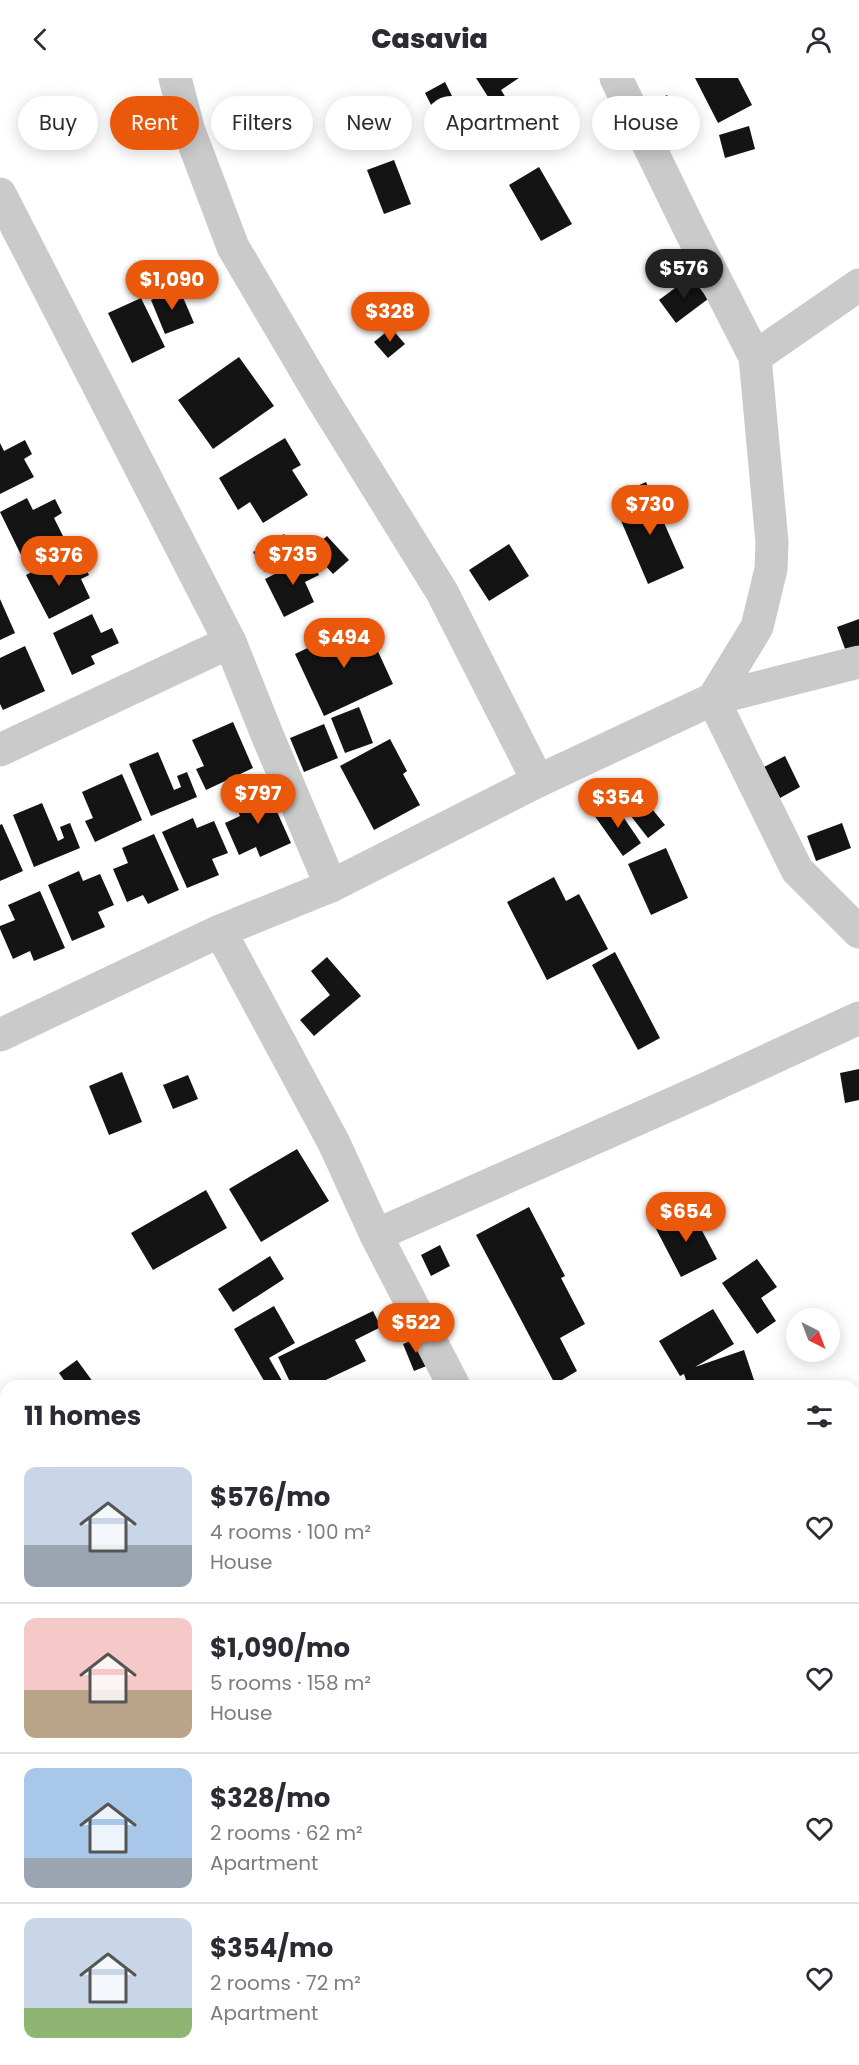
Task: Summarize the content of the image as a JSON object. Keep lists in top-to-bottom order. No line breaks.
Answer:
{"north":"bottom right","page":{"header":"Casavia","chip":["Buy","Rent","Filters","New","Apartment","House"],"price":["$576","$1,090","$328","$730","$735","$376","$494","$797","$354","$654","$522"],"heading":"11 homes","list":[{"name":"$576/mo","note":"4 rooms · 100 m² · House"},{"name":"$1,090/mo","note":"5 rooms · 158 m² · House"},{"name":"$328/mo","note":"2 rooms · 62 m² · Apartment"},{"name":"$354/mo","note":"2 rooms · 72 m² · Apartment"}]}}
